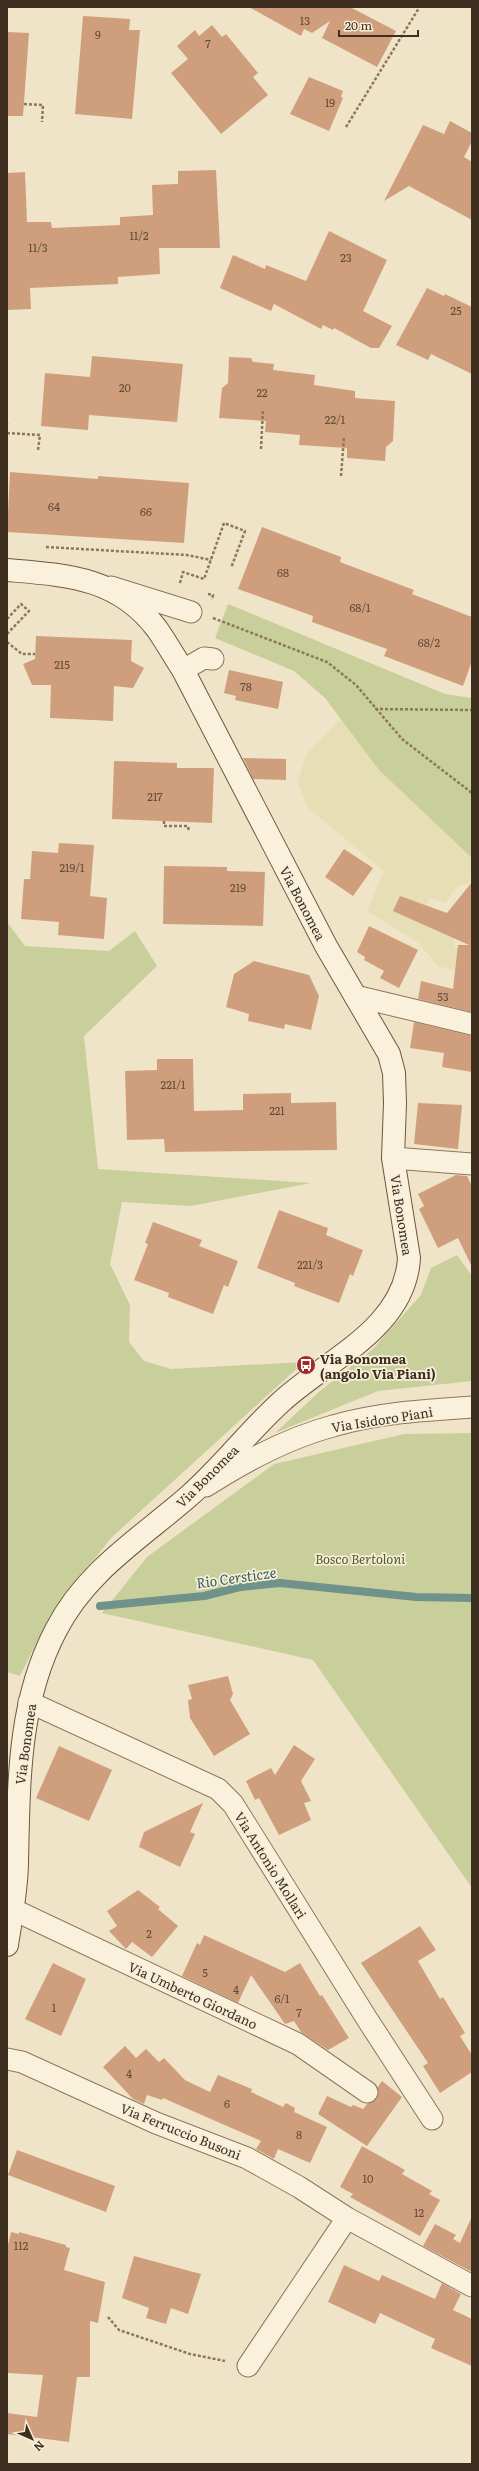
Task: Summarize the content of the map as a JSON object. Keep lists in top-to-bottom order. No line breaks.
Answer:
{"streets":{"street":["Via Bonomea","Via Isidoro Piani","Via Antonio Mollari","Via Umberto Giordano","Via Ferruccio Busoni"]},"crossings":[["Via Bonomea","Via Isidoro Piani"],["Via Bonomea","Via Antonio Mollari"],["Via Bonomea","Via Umberto Giordano"]],"water":["Rio Cersticze"],"parks":["Bosco Bertoloni"],"places":{"bus stop":["Via Bonomea (angolo Via Piani)"]},"house_numbers":["13","9","7","19","11/2","11/3","23","25","20","22","22/1","64","66","68","68/1","68/2","215","78","217","219/1","219","53","221/1","221","221/3","2","5","4","6/1","1","7","4","6","8","10","12","112"],"scale_bar":"20 m","north":"bottom right"}
